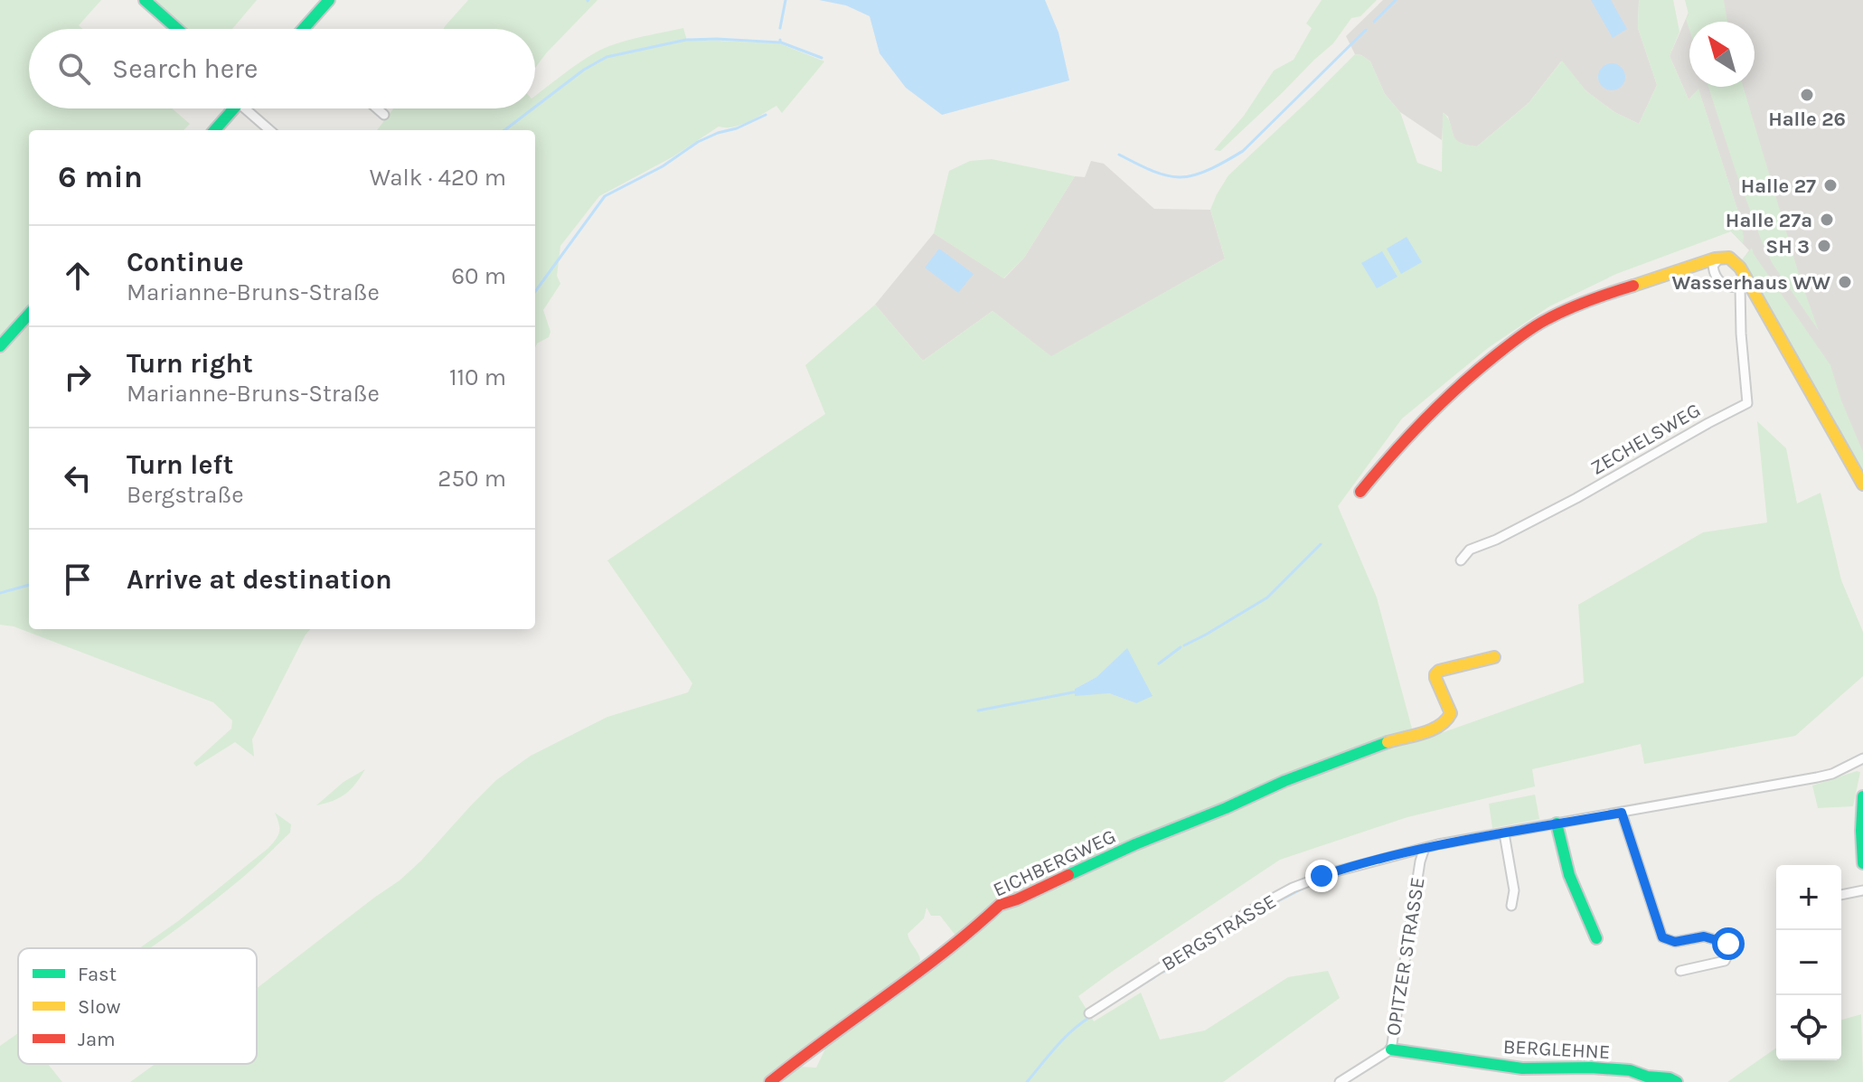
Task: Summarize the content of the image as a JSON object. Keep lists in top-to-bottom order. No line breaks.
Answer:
{"streets":{"street":["ZECHELSWEG","EICHBERGWEG","BERGSTRASSE","OPITZER STRASSE","BERGLEHNE"]},"crossings":[["BERGSTRASSE","OPITZER STRASSE"],["OPITZER STRASSE","BERGLEHNE"]],"places":["Halle 26","Halle 27","Halle 27a","SH 3","Wasserhaus WW"],"legend":["Fast","Slow","Jam"],"north":"top left","page":{"search":"Search here","heading":["6 min","Walk · 420 m"],"list":[["Continue","Marianne-Bruns-Straße","60 m"],["Turn right","Marianne-Bruns-Straße","110 m"],["Turn left","Bergstraße","250 m"],"Arrive at destination"],"map_buttons":["+","−"]}}
